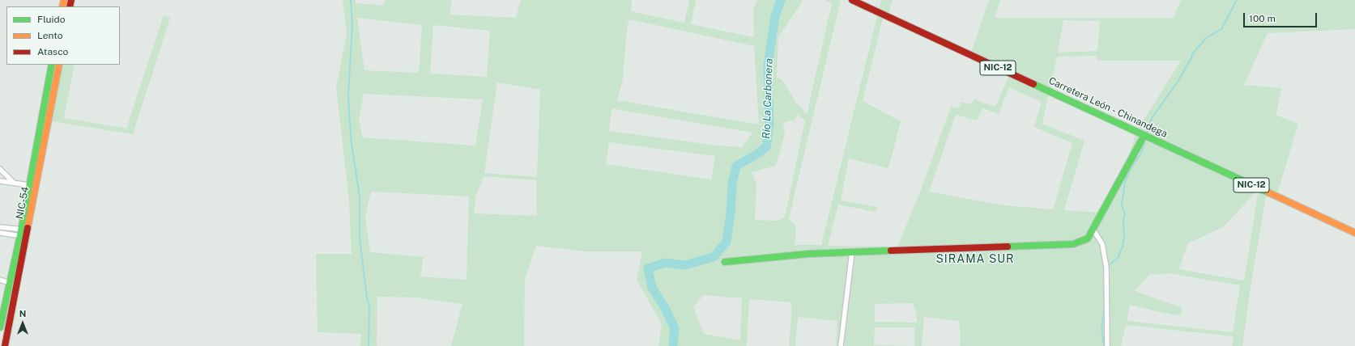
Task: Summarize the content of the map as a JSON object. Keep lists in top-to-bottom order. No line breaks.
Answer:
{"streets":{"main road":["NIC-12","Carretera León - Chinandega","NIC-54"]},"districts":["SIRAMA SUR"],"water":["Río La Carbonera"],"legend":["Fluido","Lento","Atasco"],"scale_bar":"100 m","north":"top"}
